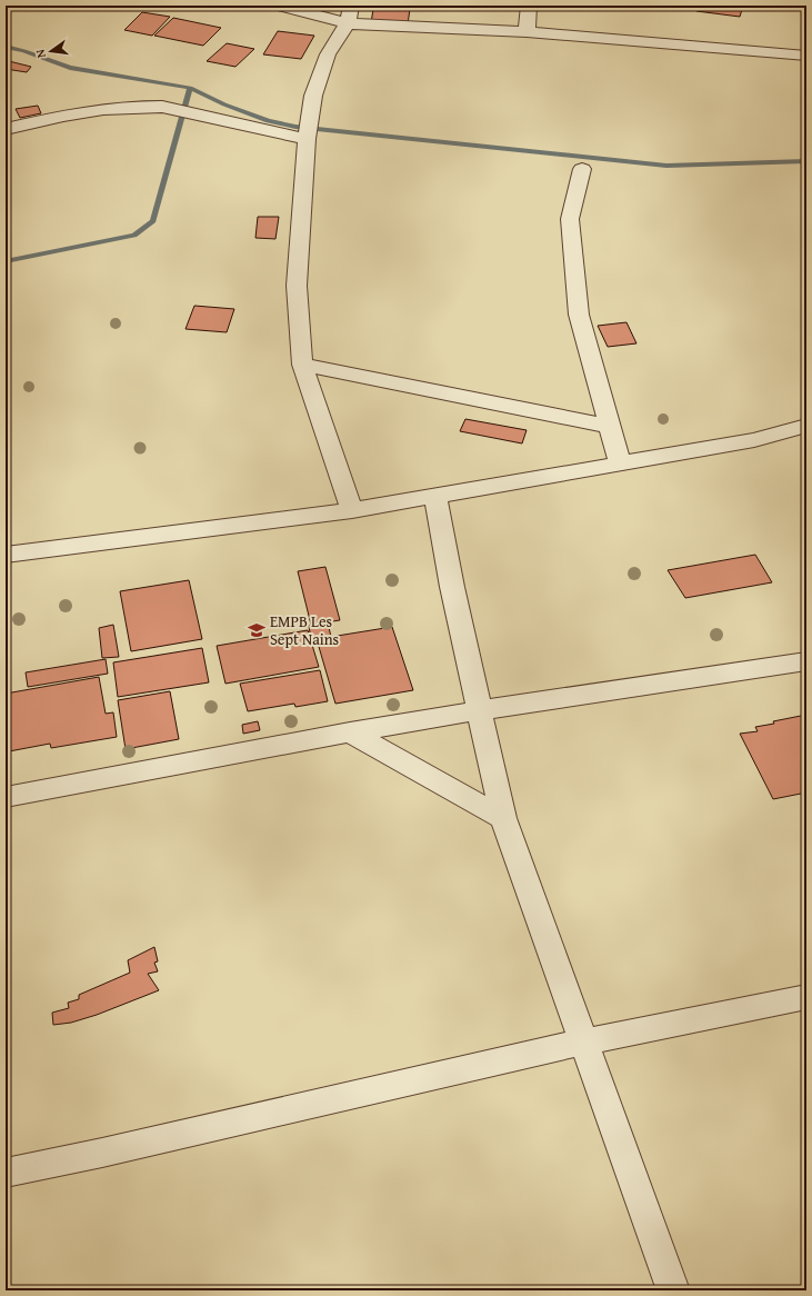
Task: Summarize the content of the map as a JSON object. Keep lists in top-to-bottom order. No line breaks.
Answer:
{"places":{"school or university":["EMPB Les Sept Nains"]},"north":"left"}
